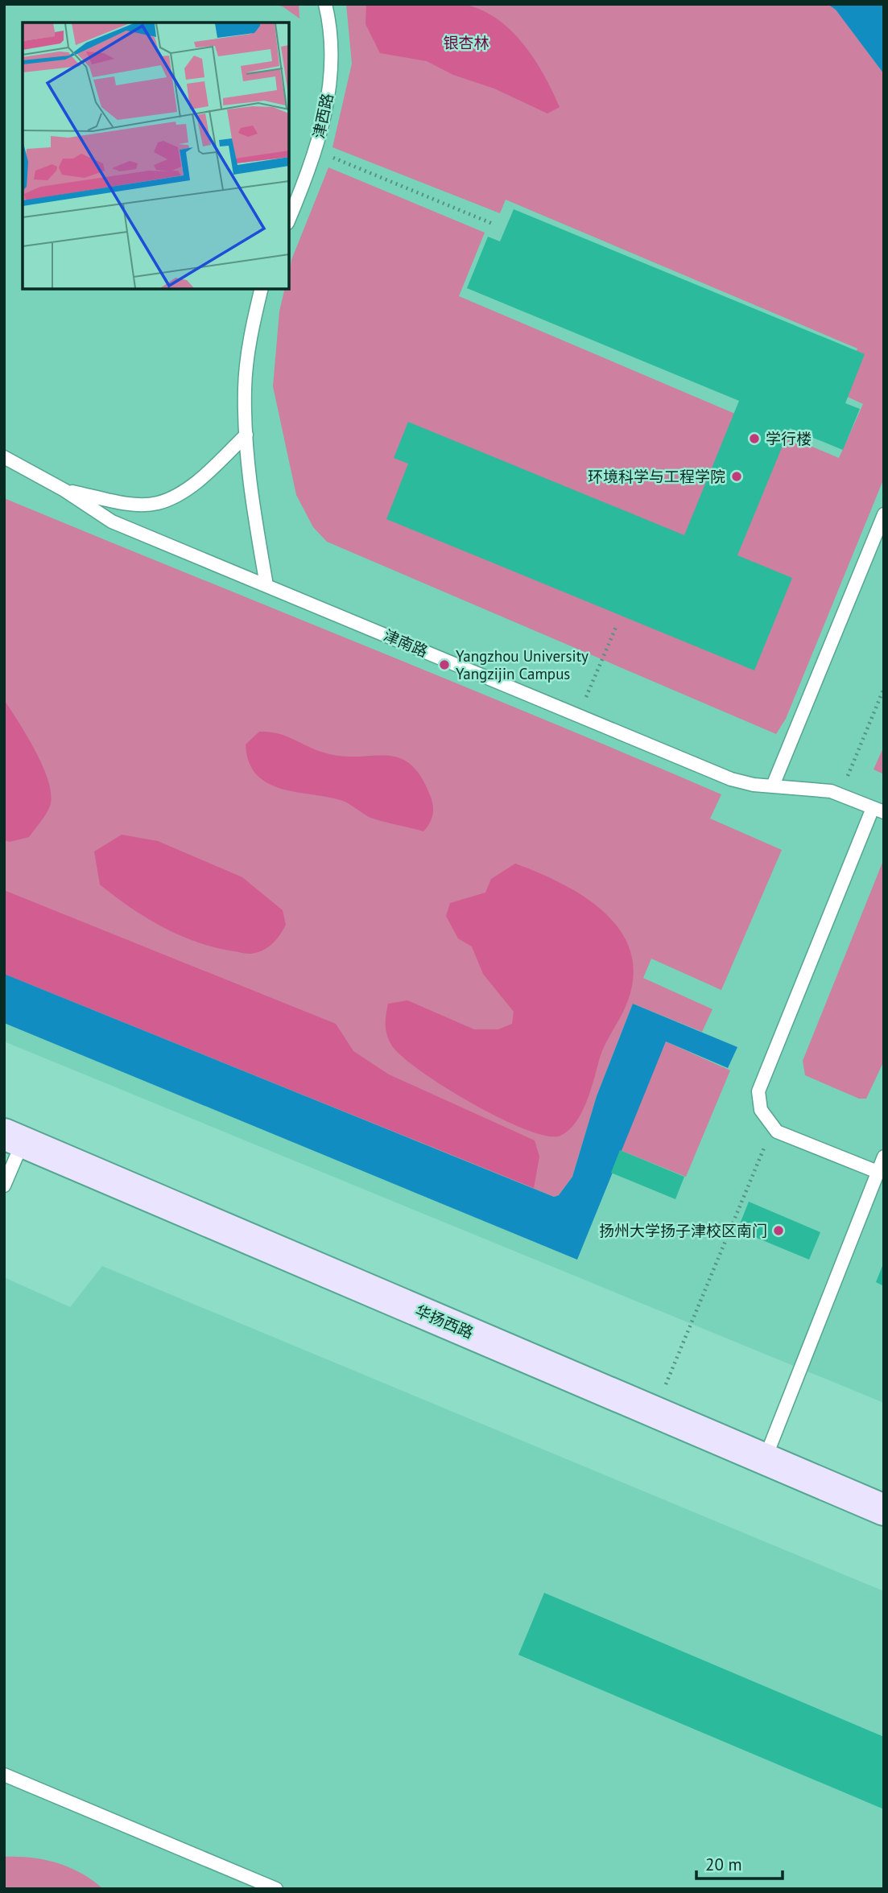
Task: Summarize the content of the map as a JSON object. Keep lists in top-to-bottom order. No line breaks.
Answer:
{"streets":{"main road":["华扬西路"],"lane":["津西路","津南路"]},"parks":["银杏林"],"places":["学行楼","环境科学与工程学院","Yangzhou University Yangzijin Campus","扬州大学扬子津校区南门"],"scale_bar":"20 m"}
